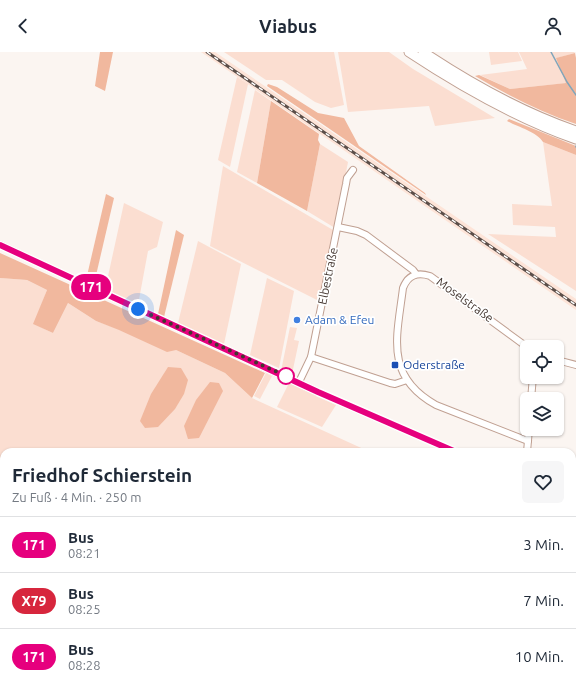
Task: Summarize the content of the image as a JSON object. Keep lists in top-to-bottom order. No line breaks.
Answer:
{"streets":{"street":["Elbestraße","Moselstraße"]},"crossings":[["Elbestraße","Moselstraße"]],"places":{"other":["Adam & Efeu"],"transit":["Oderstraße"]},"lines":["bus line 171"],"page":{"header":"Viabus","on_map":"171","heading":["Friedhof Schierstein","Zu Fuß · 4 Min. · 250 m"],"list":[{"mark":"171","name":"Bus","note":"08:21","value":"3 Min."},{"mark":"X79","name":"Bus","note":"08:25","value":"7 Min."},{"mark":"171","name":"Bus","note":"08:28","value":"10 Min."}]}}
